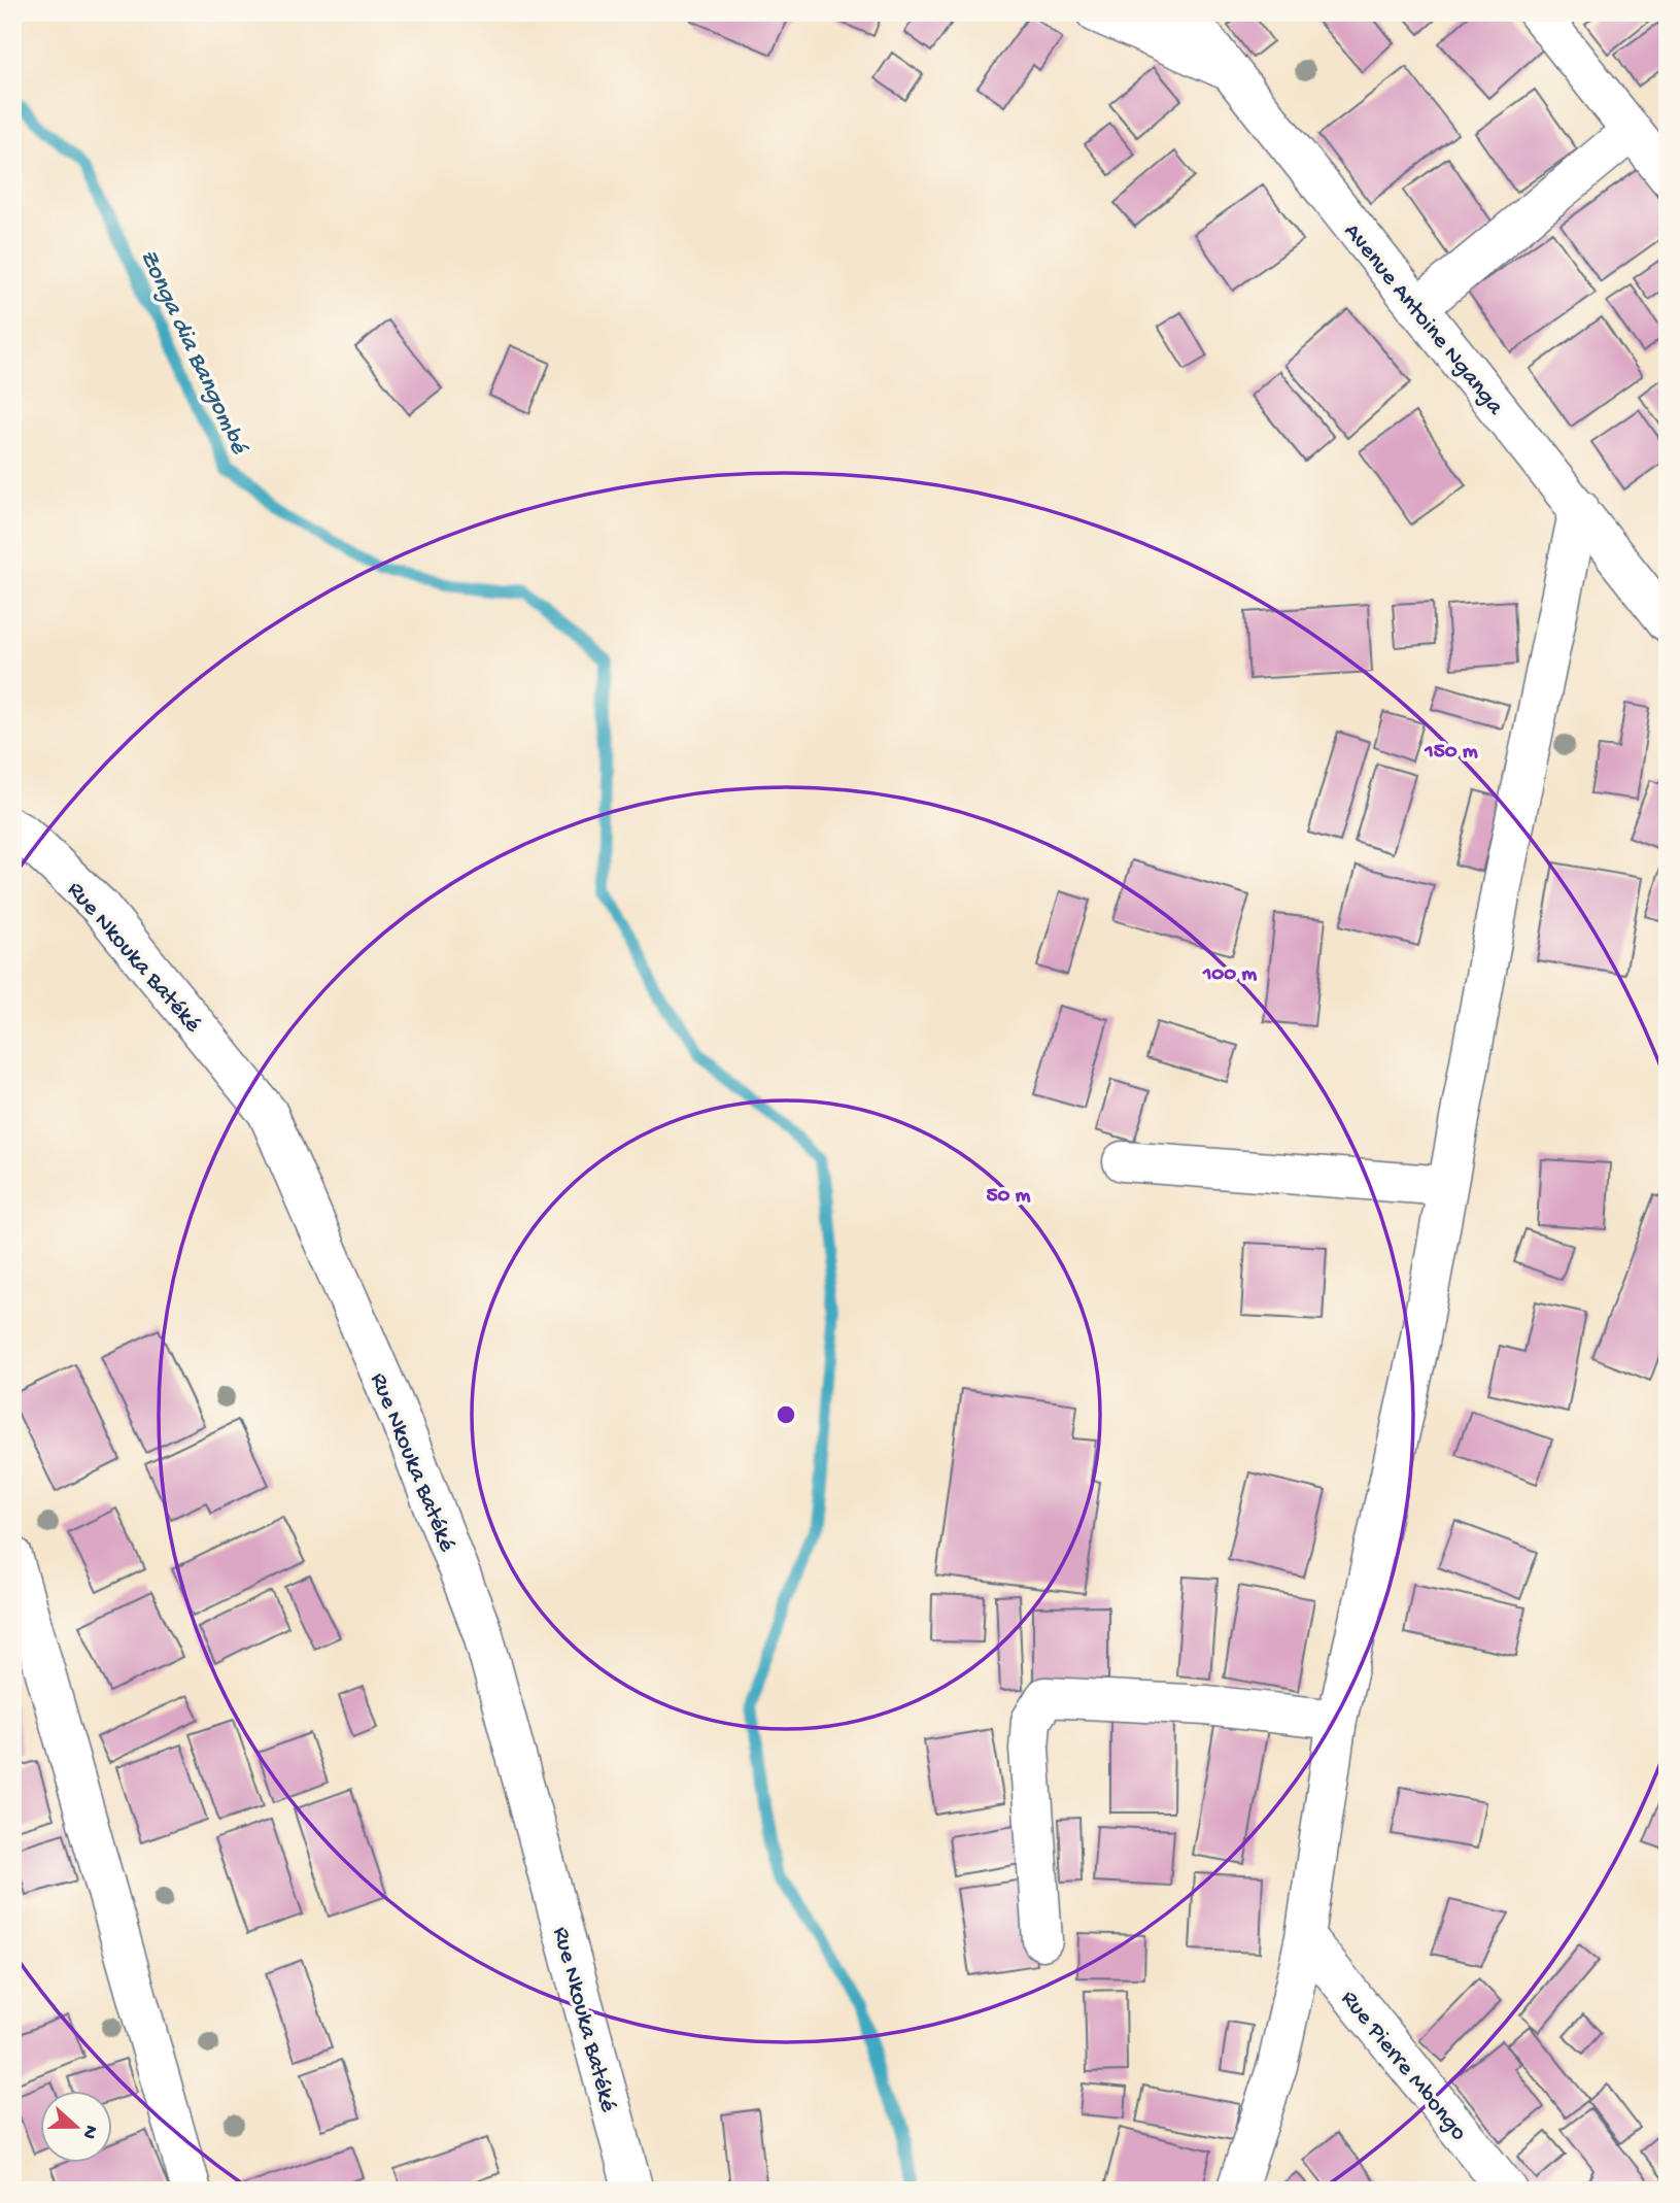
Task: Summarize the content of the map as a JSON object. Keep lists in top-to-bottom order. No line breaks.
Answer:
{"streets":{"street":["Avenue Antoine Nganga","Rue Nkouka Batéké","Rue Pierre Mbongo"]},"water":["Zonga dia Bangombé"],"north":"right","rings":["150 m","100 m","50 m"]}
